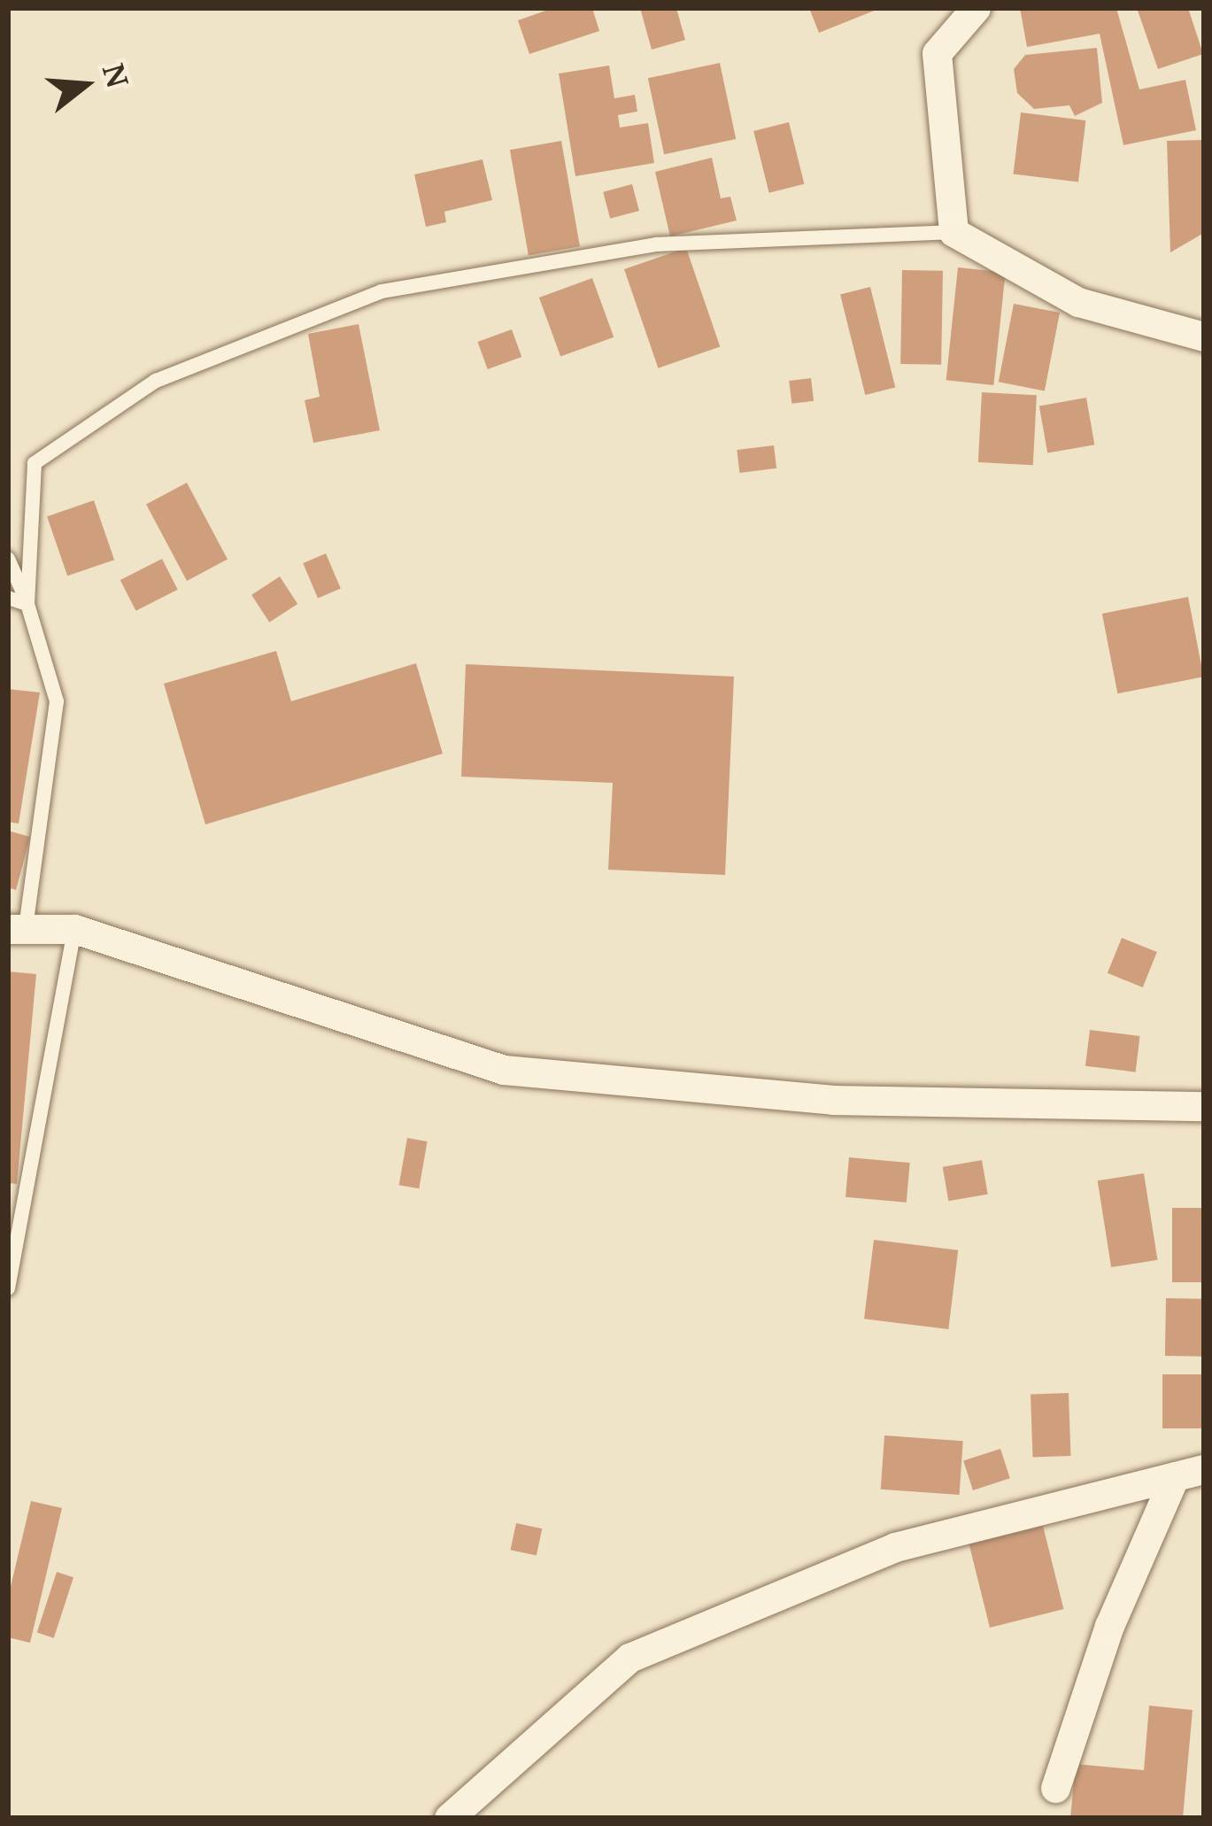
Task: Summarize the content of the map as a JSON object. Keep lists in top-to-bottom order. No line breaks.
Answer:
{"north":"right"}
